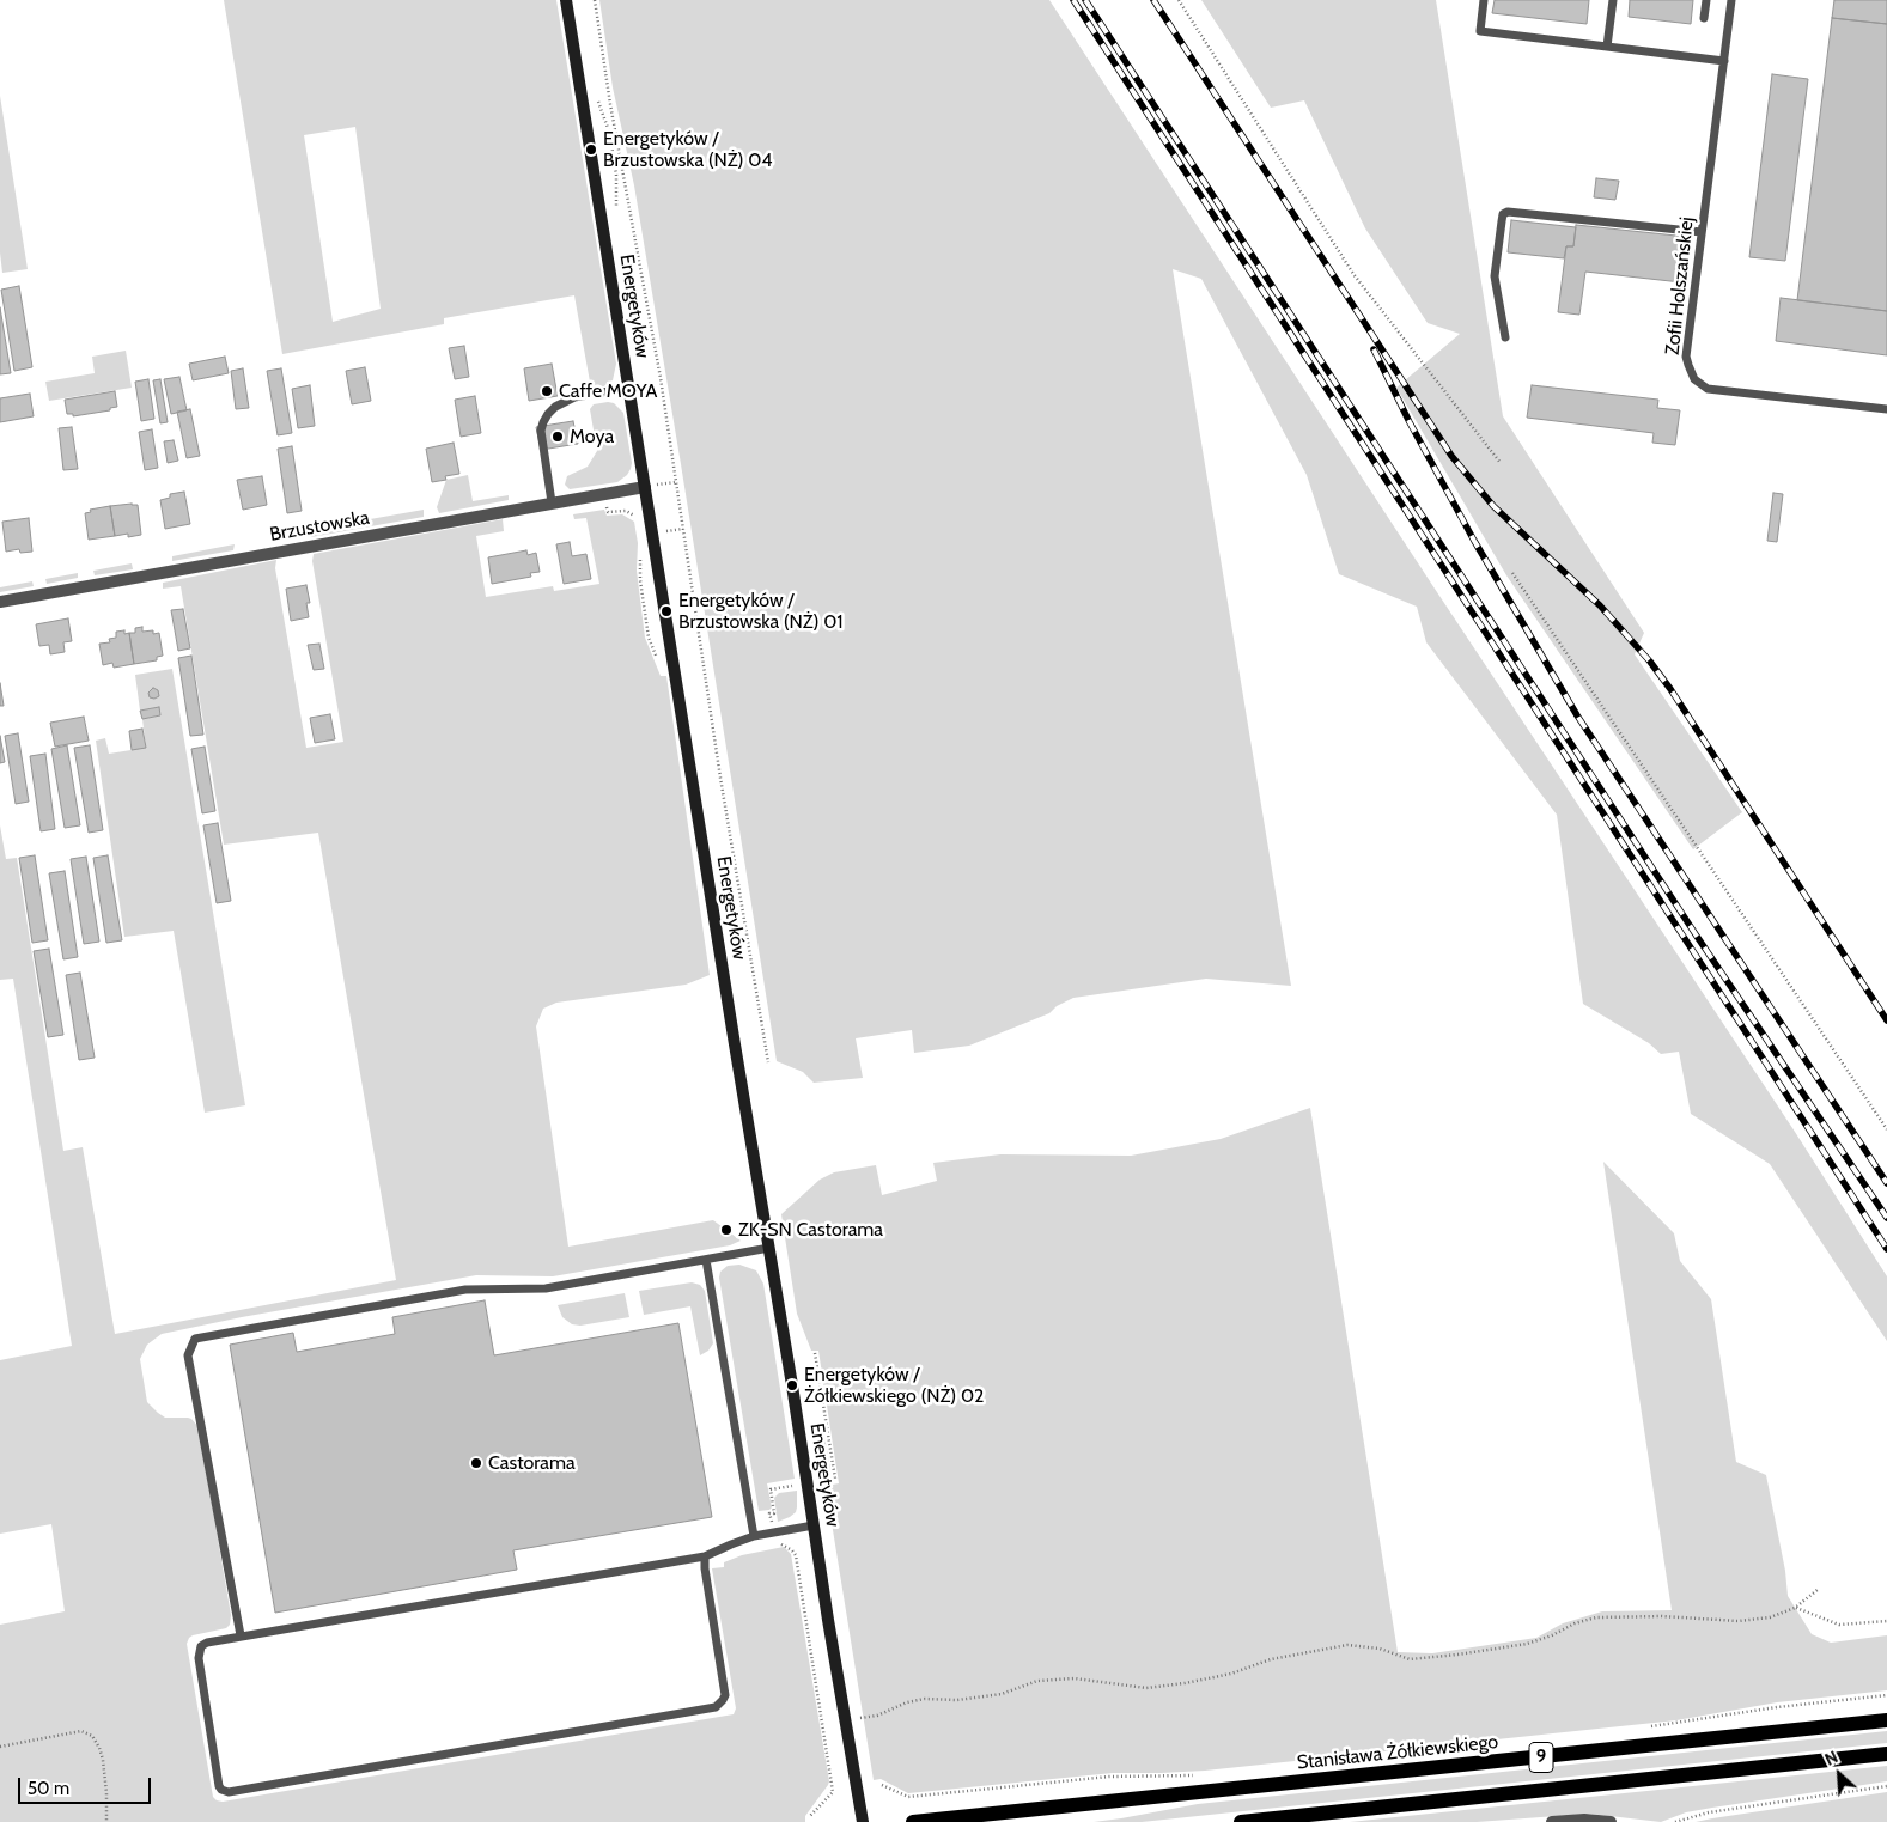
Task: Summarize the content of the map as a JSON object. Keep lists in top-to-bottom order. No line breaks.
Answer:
{"streets":{"main road":["Energetyków","Stanisława Żółkiewskiego","9"],"street":["Brzustowska"],"lane":["Zofii Holszańskiej"]},"crossings":[["Energetyków","Brzustowska"]],"places":["Energetyków / Brzustowska (NŻ) 04","Caffe MOYA","Moya","Energetyków / Brzustowska (NŻ) 01","ZK-SN Castorama","Energetyków / Żółkiewskiego (NŻ) 02","Castorama"],"scale_bar":"50 m","north":"top left"}
